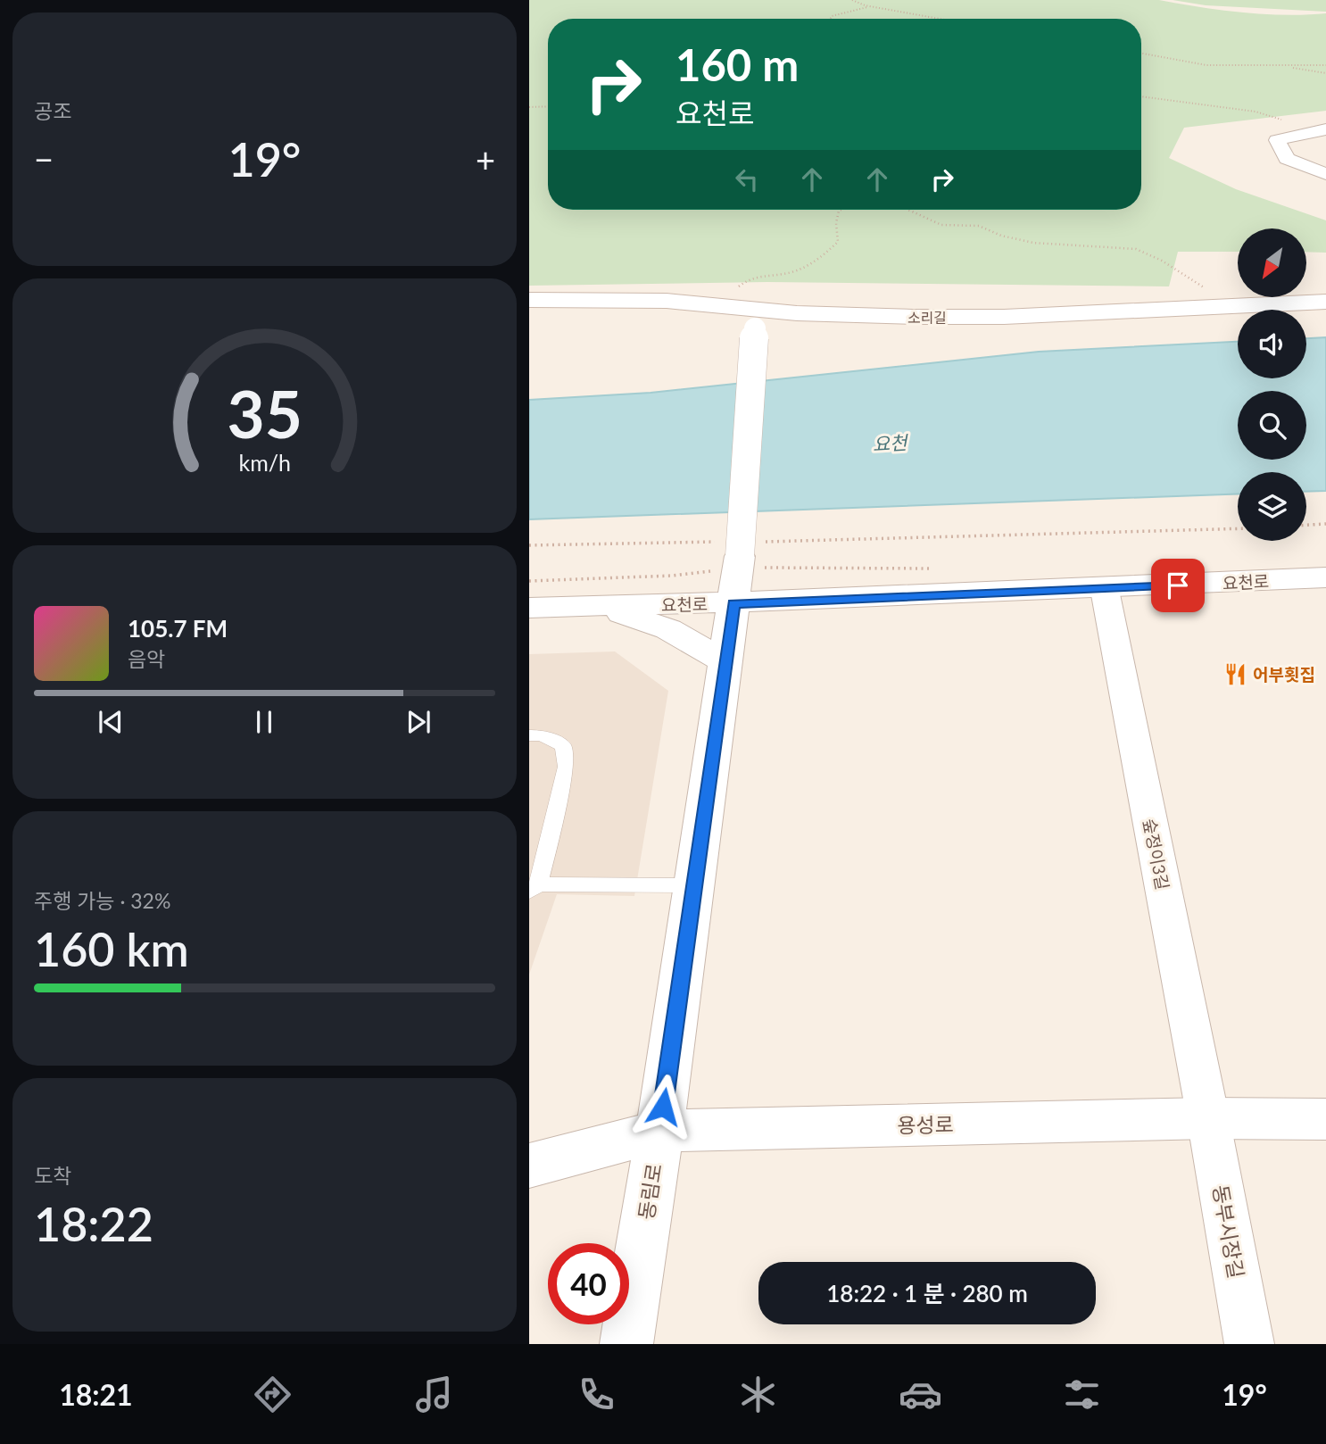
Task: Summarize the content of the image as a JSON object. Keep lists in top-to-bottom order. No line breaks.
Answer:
{"streets":{"street":["소리길","요천로","숲정이3길","용성로","동림로","동부시장길"]},"crossings":[["소리길","동림로"],["요천로","숲정이3길"],["요천로","동림로"],["숲정이3길","용성로"],["숲정이3길","동부시장길"],["용성로","동림로"],["용성로","동부시장길"]],"water":["요천"],"places":{"restaurant":["어부횟집"]},"north":"bottom left","page":{"tile":["공조",["주행 가능 · 32%","160 km"],["도착","18:22"]],"turn":["160 m","요천로"],"heat":["−","19°","+"],"song":["105.7 FM","음악"],"limit":"40","trip":"18:22 · 1 분 · 280 m","tabs":["18:21","19°"],"gauge":["35","km/h"]}}
